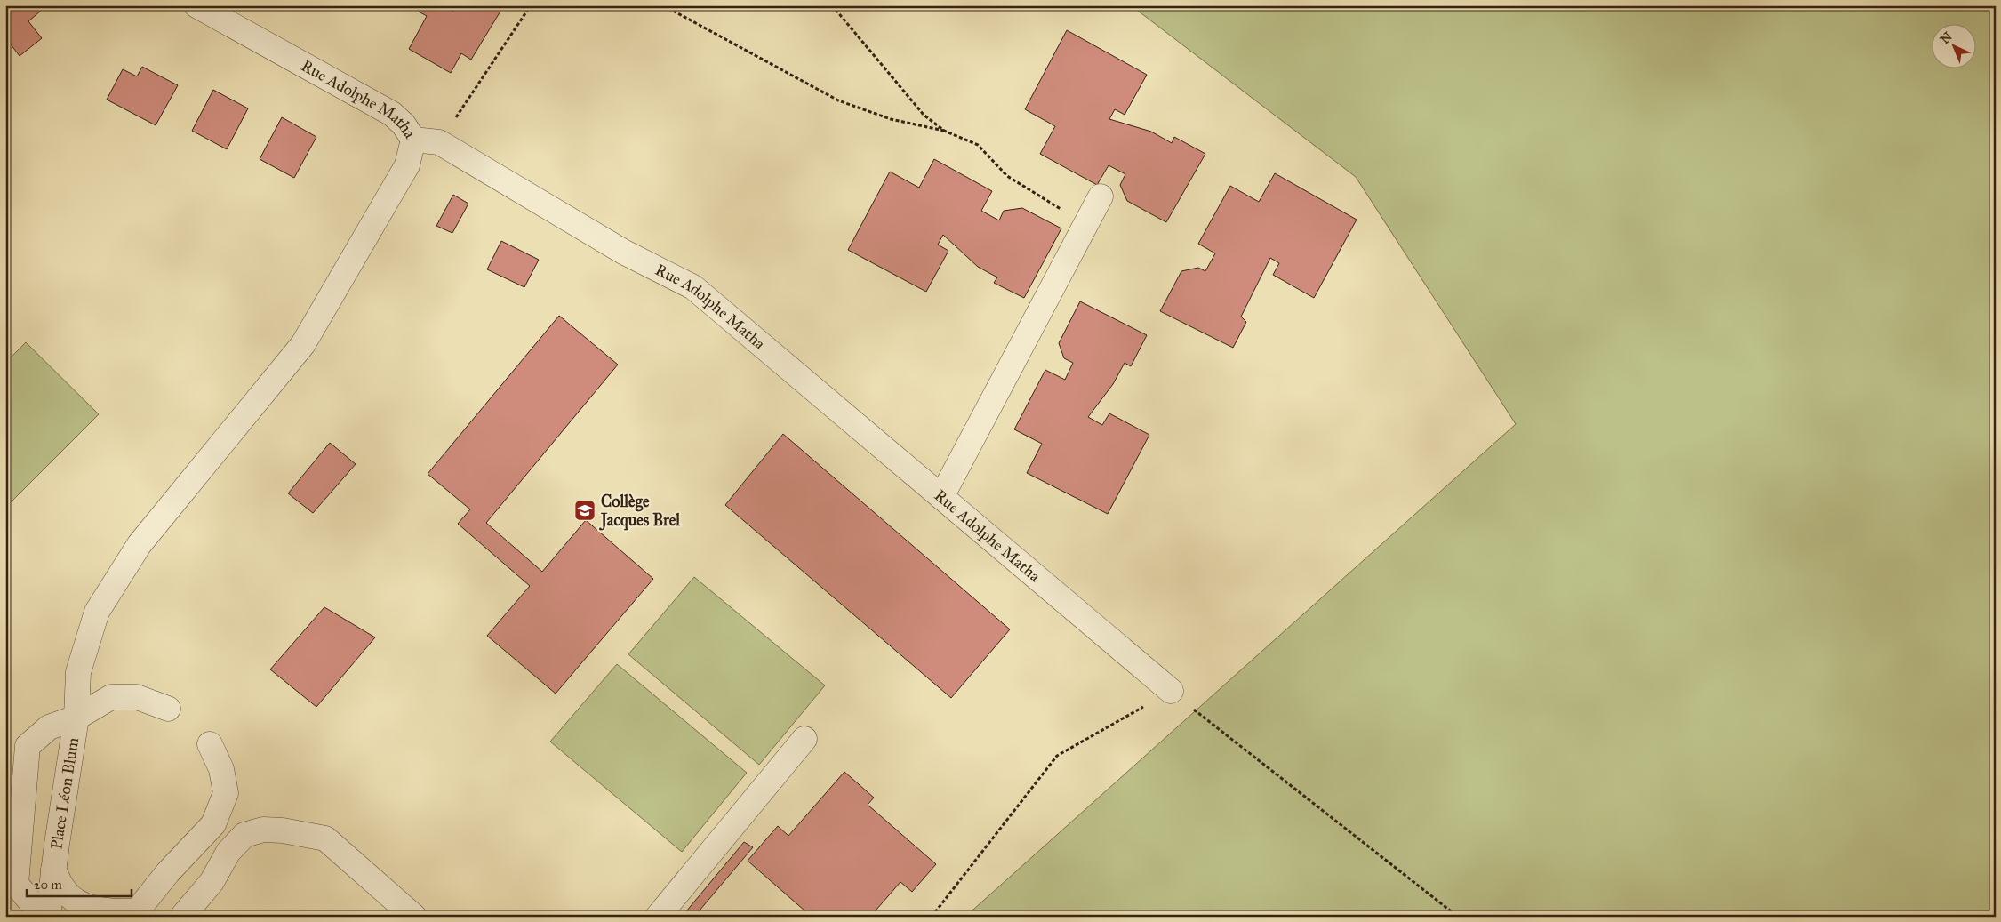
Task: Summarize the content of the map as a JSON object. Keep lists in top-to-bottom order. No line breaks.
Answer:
{"streets":{"street":["Rue Adolphe Matha","Place Léon Blum"]},"crossings":[["Rue Adolphe Matha","Place Léon Blum"]],"places":{"school or university":["Collège Jacques Brel"]},"scale_bar":"20 m","north":"top left"}
